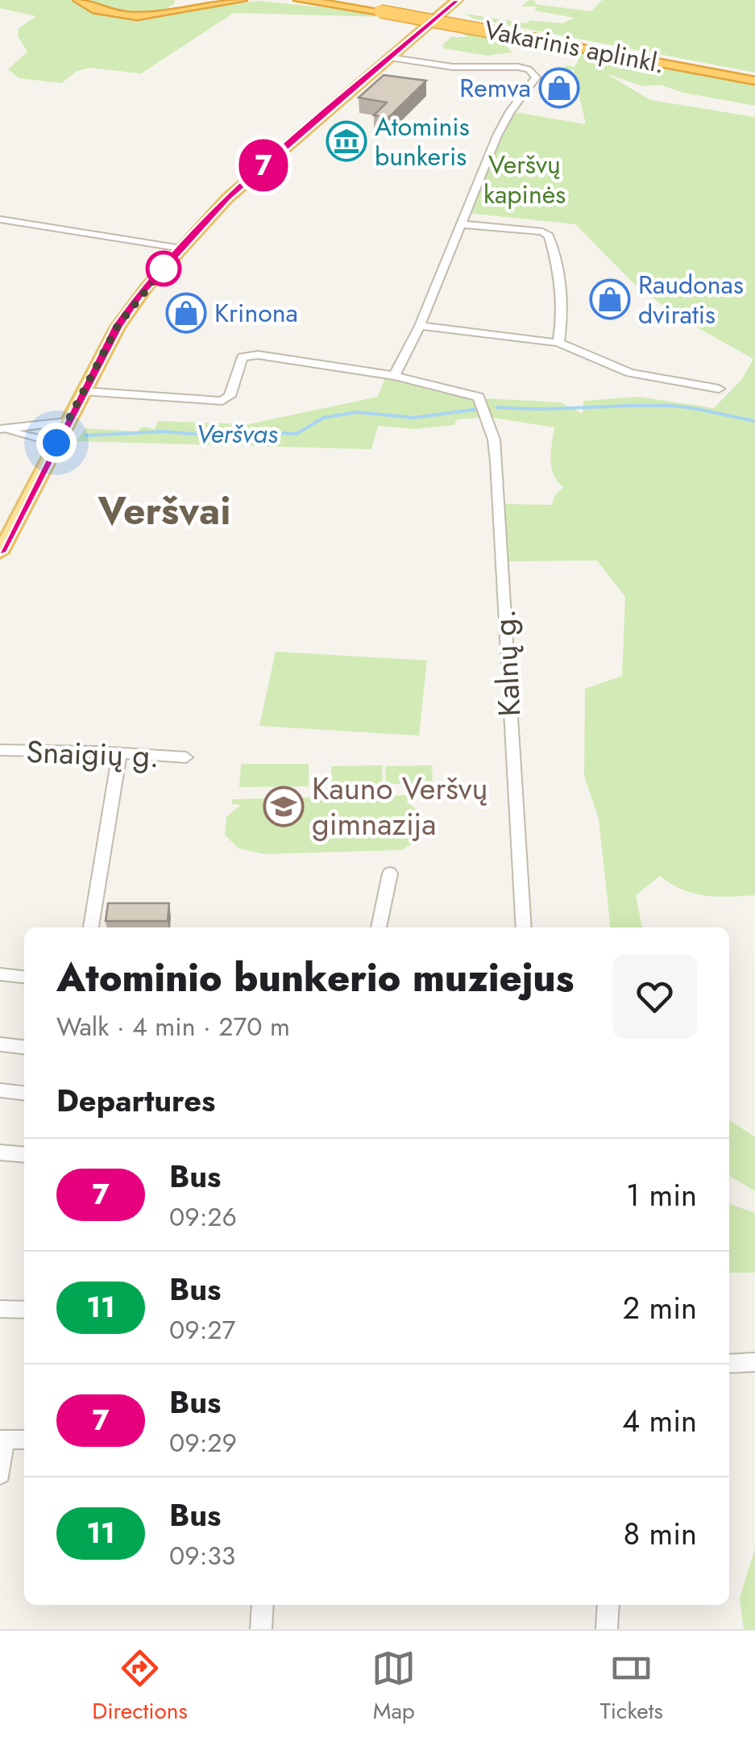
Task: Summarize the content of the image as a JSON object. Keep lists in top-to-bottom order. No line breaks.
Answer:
{"streets":{"highway":["Vakarinis aplinkl."],"street":["Kalnų g.","Snaigių g."]},"districts":["Veršvai"],"water":["Veršvas"],"parks":["Veršvų kapinės"],"places":{"shop":["Remva","Raudonas dviratis","Krinona"],"museum":["Atominis bunkeris"],"school or university":["Kauno Veršvų gimnazija"]},"lines":["bus line 7"],"page":{"on_map":"7","heading":[["Atominio bunkerio muziejus","Walk · 4 min · 270 m"],"Departures"],"list":[{"mark":"7","name":"Bus","note":"09:26","value":"1 min"},{"mark":"11","name":"Bus","note":"09:27","value":"2 min"},{"mark":"7","name":"Bus","note":"09:29","value":"4 min"},{"mark":"11","name":"Bus","note":"09:33","value":"8 min"}],"tabs":["Directions","Map","Tickets"]}}
